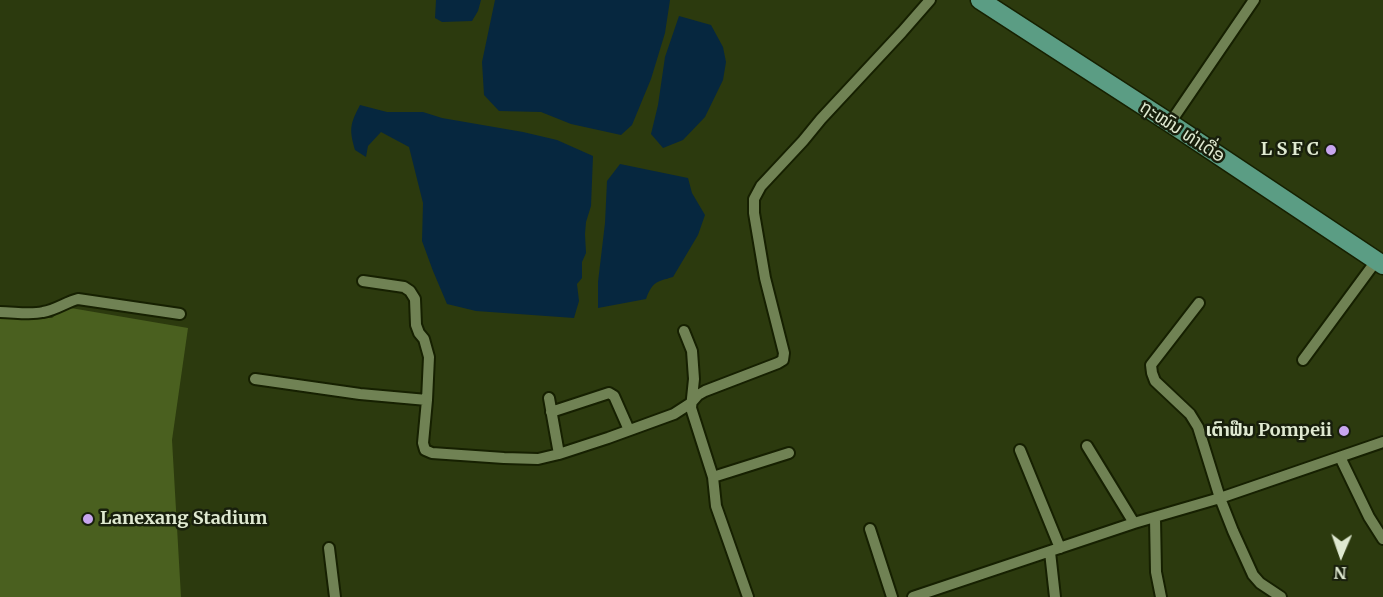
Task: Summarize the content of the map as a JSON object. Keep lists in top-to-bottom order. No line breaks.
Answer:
{"streets":{"main road":["ຖະໝົນ ທ່າເດື່ອ"]},"places":["L S F C","ເຕົາຟືນ Pompeii","Lanexang Stadium"],"north":"bottom"}
